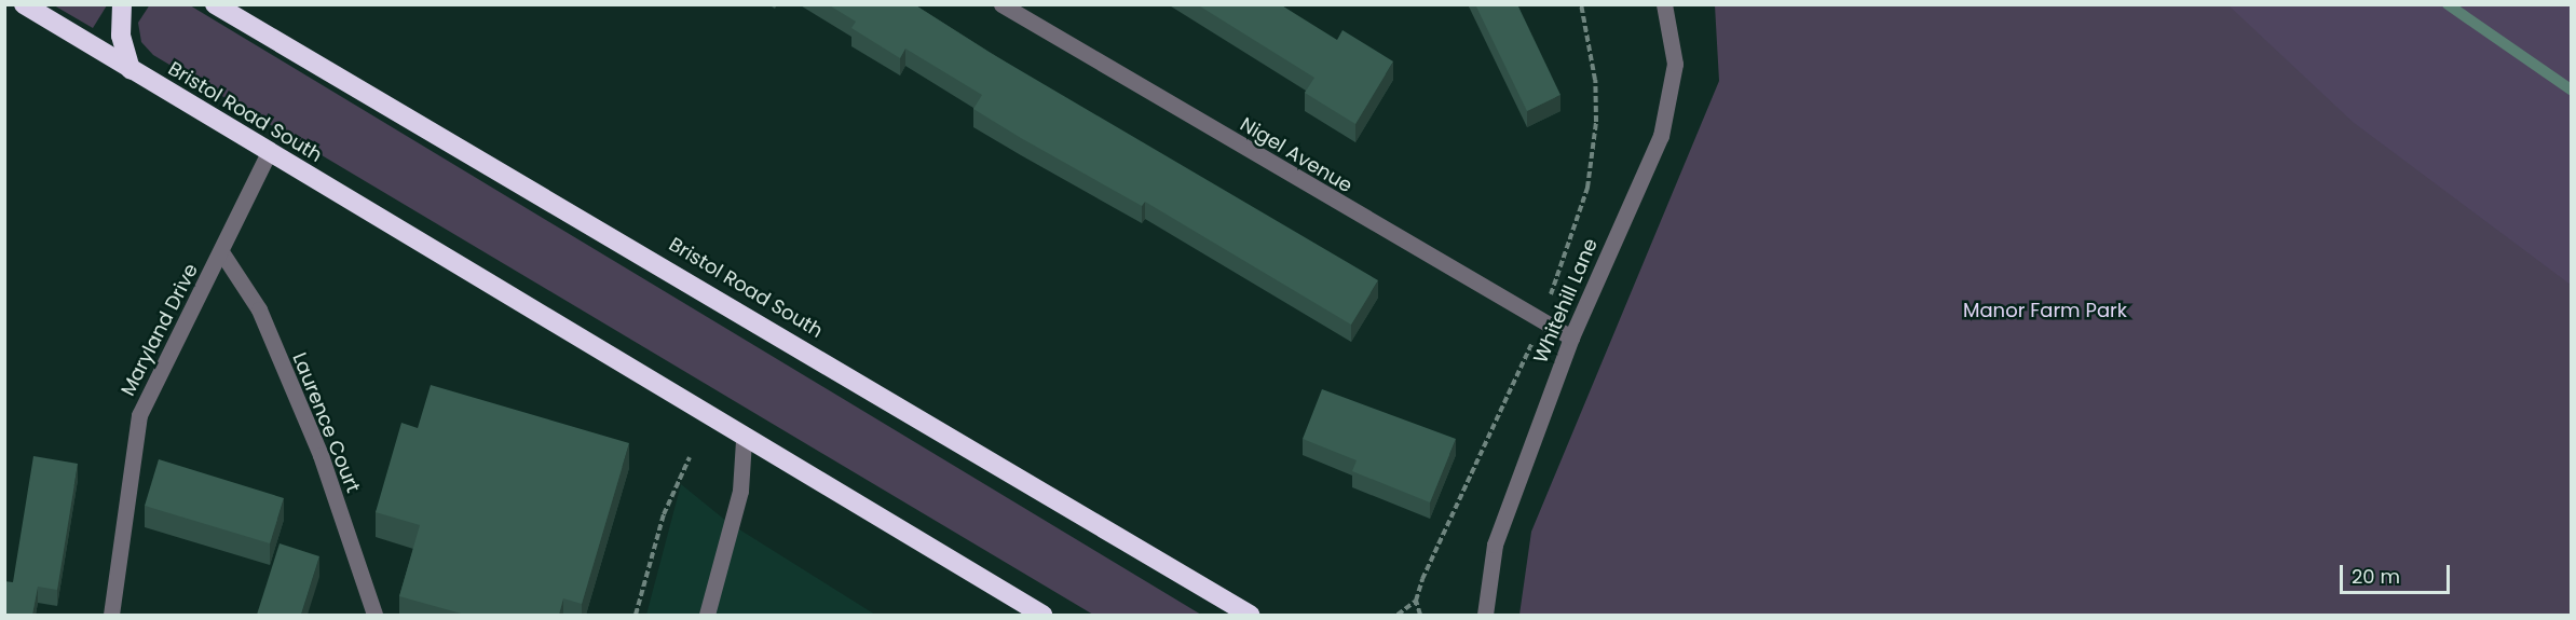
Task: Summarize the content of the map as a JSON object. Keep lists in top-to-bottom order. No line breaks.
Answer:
{"streets":{"highway":["Bristol Road South"],"street":["Nigel Avenue","Whitehill Lane","Maryland Drive","Laurence Court"]},"crossings":[["Bristol Road South","Maryland Drive"],["Nigel Avenue","Whitehill Lane"],["Maryland Drive","Laurence Court"]],"parks":["Manor Farm Park"],"scale_bar":"20 m"}
